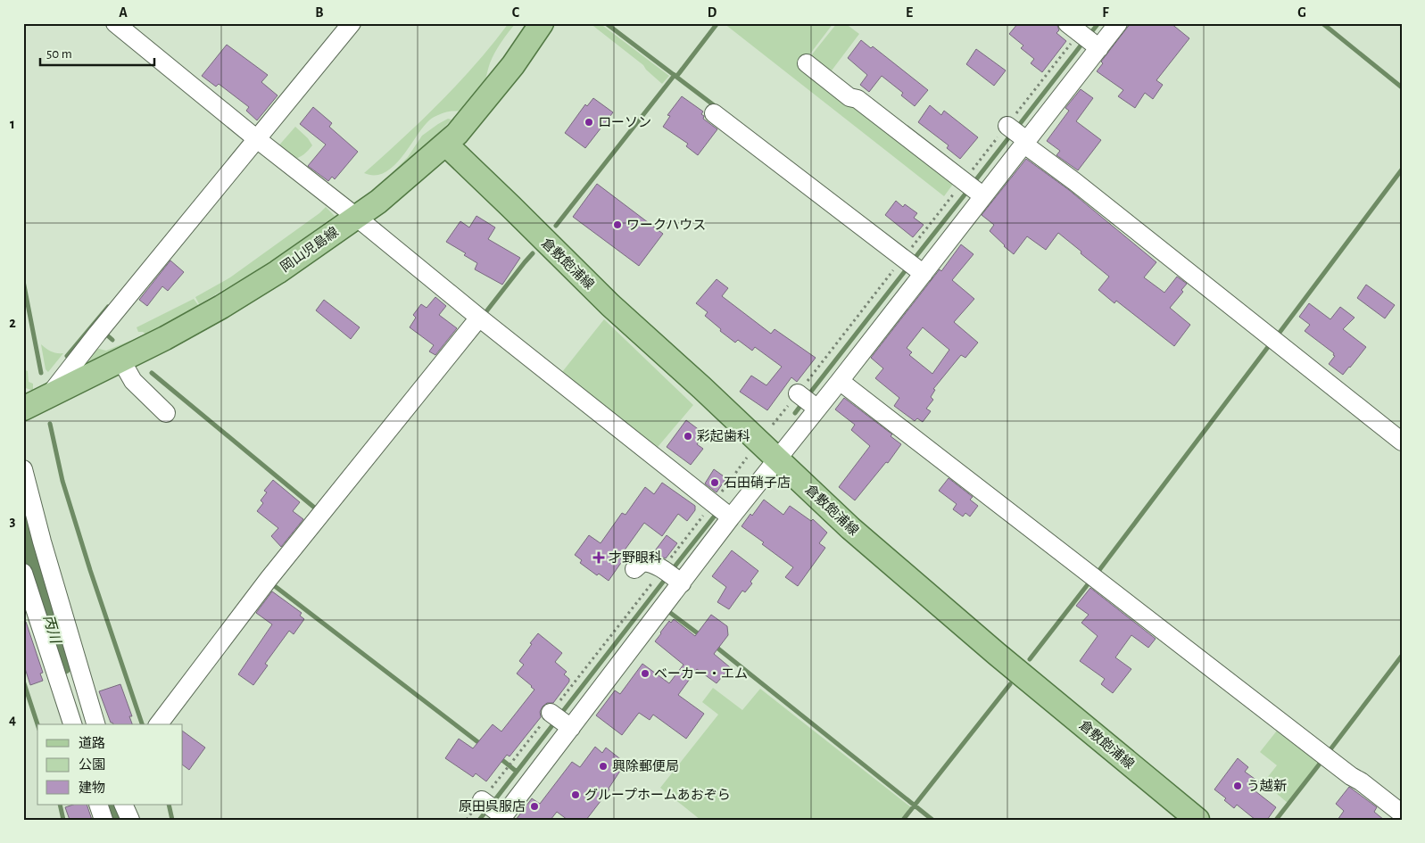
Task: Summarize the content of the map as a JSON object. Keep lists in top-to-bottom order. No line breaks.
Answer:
{"streets":{"main road":["岡山児島線","倉敷飽浦線"]},"crossings":[["岡山児島線","倉敷飽浦線"]],"water":["丙川"],"places":{"other":["ローソン","ワークハウス","彩起歯科","石田硝子店","ベーカー・エム","興除郵便局","う越新","グループホームあおぞら","原田呉服店"],"health":["才野眼科"]},"legend":["道路","公園","建物"],"scale_bar":"50 m","grid":{"columns":["A","B","C","D","E","F","G"],"rows":["1","2","3","4"]}}
